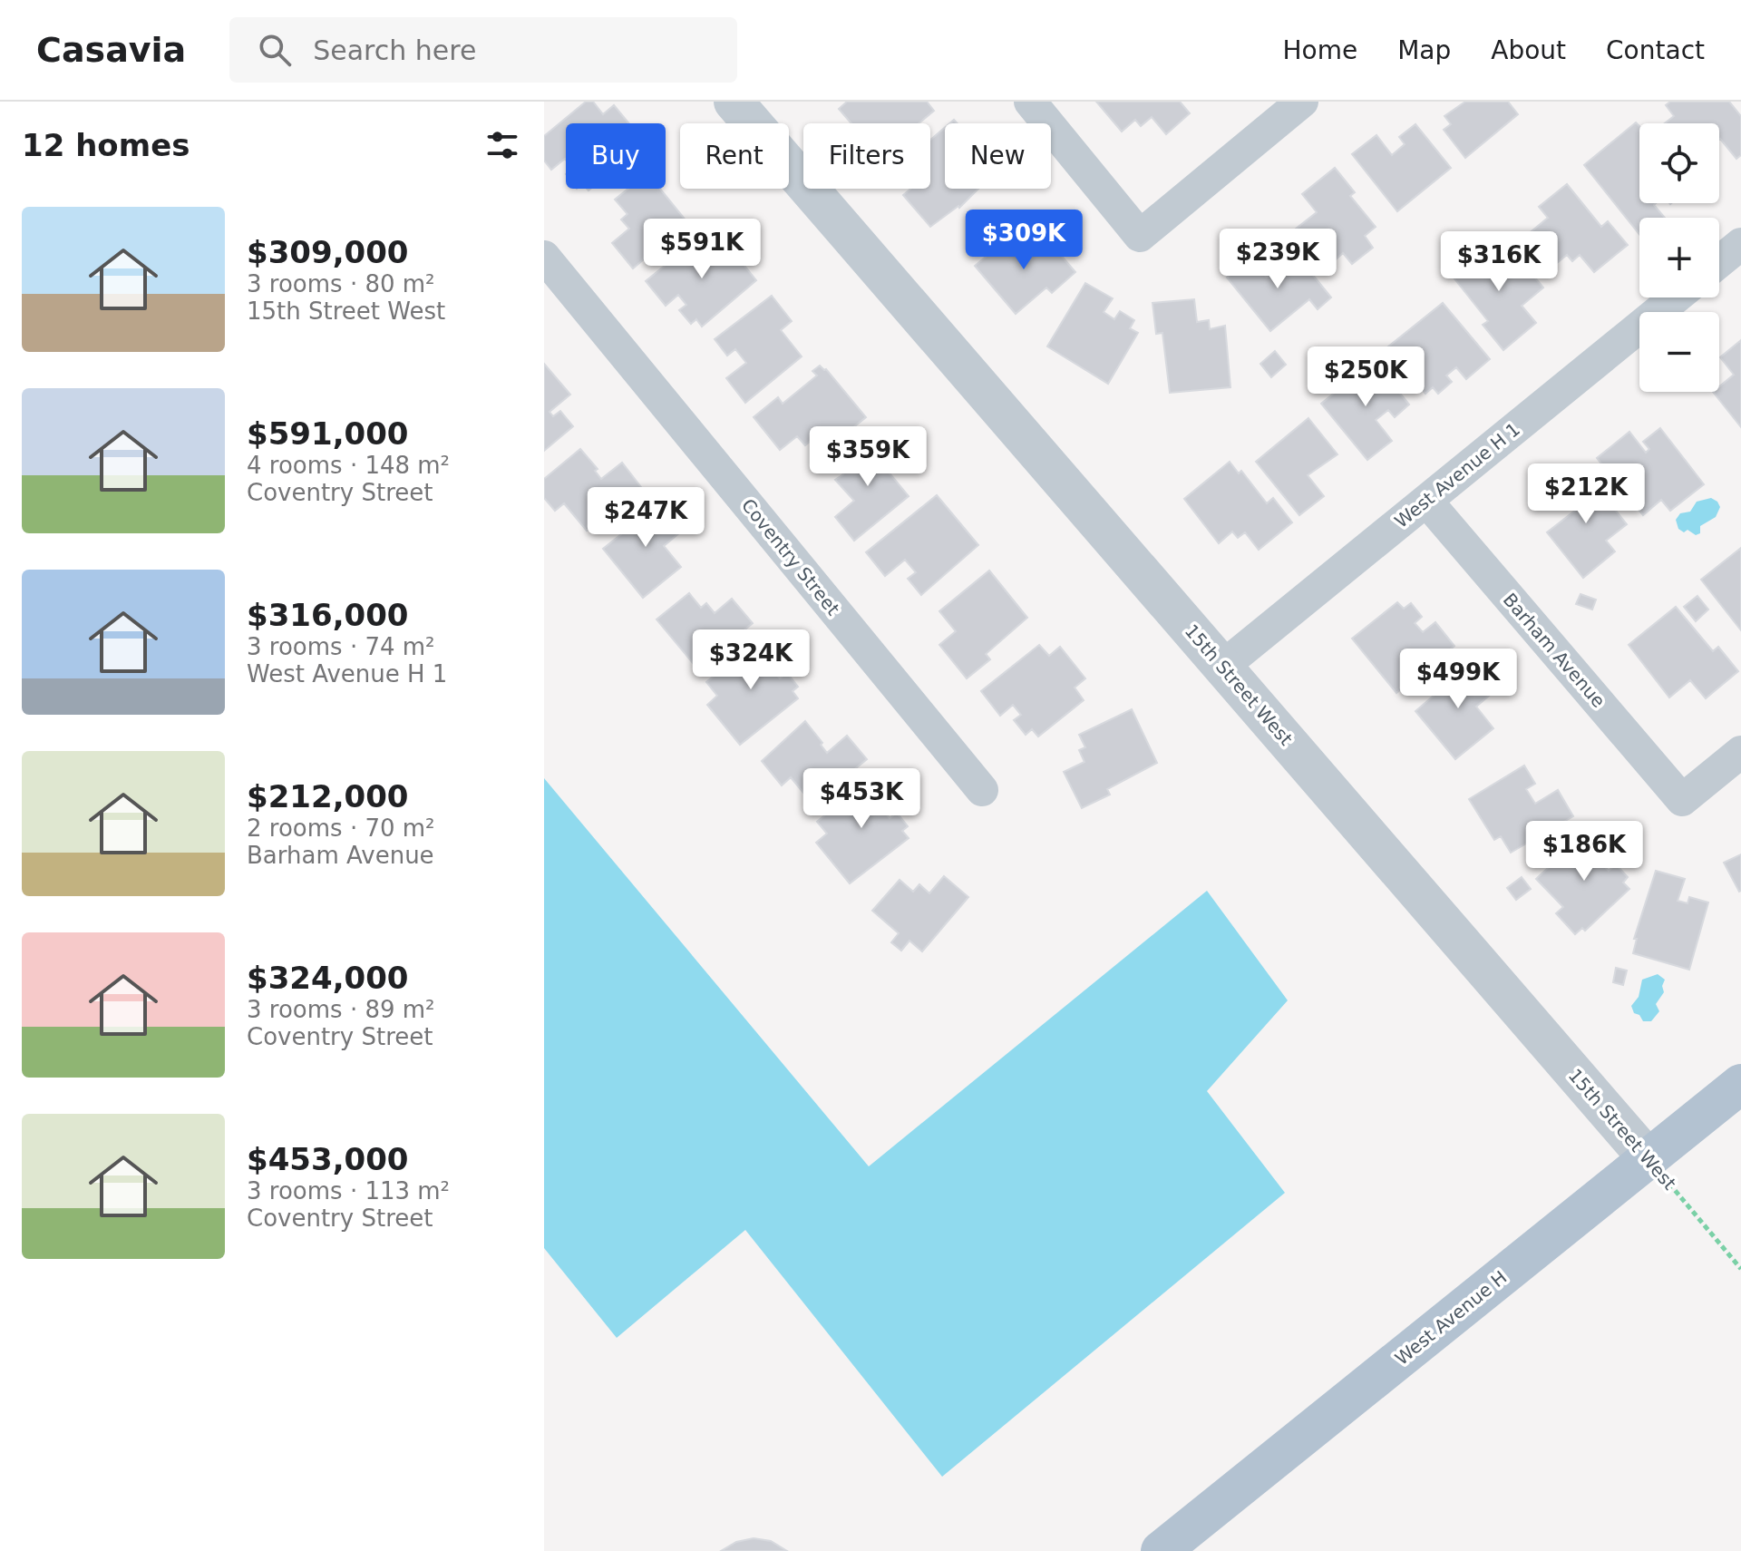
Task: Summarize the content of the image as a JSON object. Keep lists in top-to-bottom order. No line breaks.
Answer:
{"streets":{"main road":["West Avenue H"],"street":["West Avenue H 1","Coventry Street","Barham Avenue","15th Street West"]},"crossings":[["West Avenue H 1","Barham Avenue"],["West Avenue H 1","15th Street West"],["15th Street West","West Avenue H"]],"page":{"header":"Casavia","search":"Search here","nav":["Home","Map","About","Contact"],"heading":"12 homes","map_buttons":["+","−"],"chip":["Buy","Rent","Filters","New"],"list":[{"name":"$309,000","note":"3 rooms · 80 m² · 15th Street West"},{"name":"$591,000","note":"4 rooms · 148 m² · Coventry Street"},{"name":"$316,000","note":"3 rooms · 74 m² · West Avenue H 1"},{"name":"$212,000","note":"2 rooms · 70 m² · Barham Avenue"},{"name":"$324,000","note":"3 rooms · 89 m² · Coventry Street"},{"name":"$453,000","note":"3 rooms · 113 m² · Coventry Street"}],"price":["$309K","$591K","$239K","$316K","$250K","$359K","$212K","$247K","$324K","$499K","$453K","$186K"]}}
